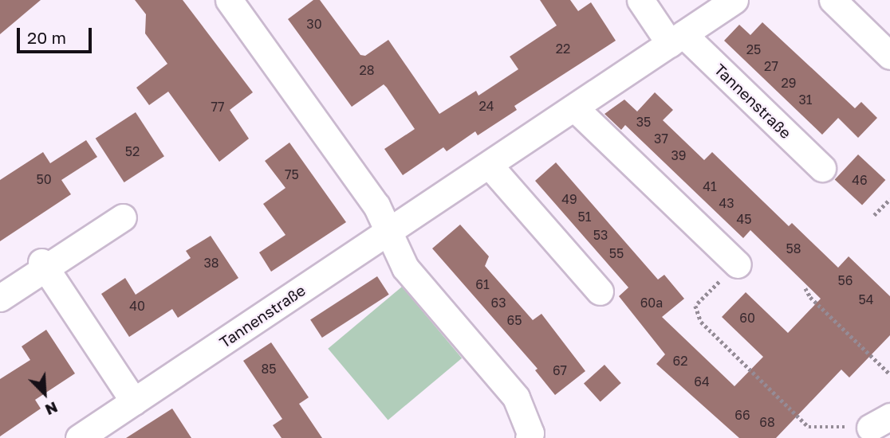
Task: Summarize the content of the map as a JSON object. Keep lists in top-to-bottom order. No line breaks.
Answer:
{"streets":{"street":["Tannenstraße"]},"house_numbers":["30","22","25","27","28","29","31","24","77","35","37","52","39","75","50","46","41","49","43","51","45","53","58","55","38","56","61","54","63","60a","40","60","65","62","85","67","64","66","68"],"scale_bar":"20 m","north":"bottom right"}
